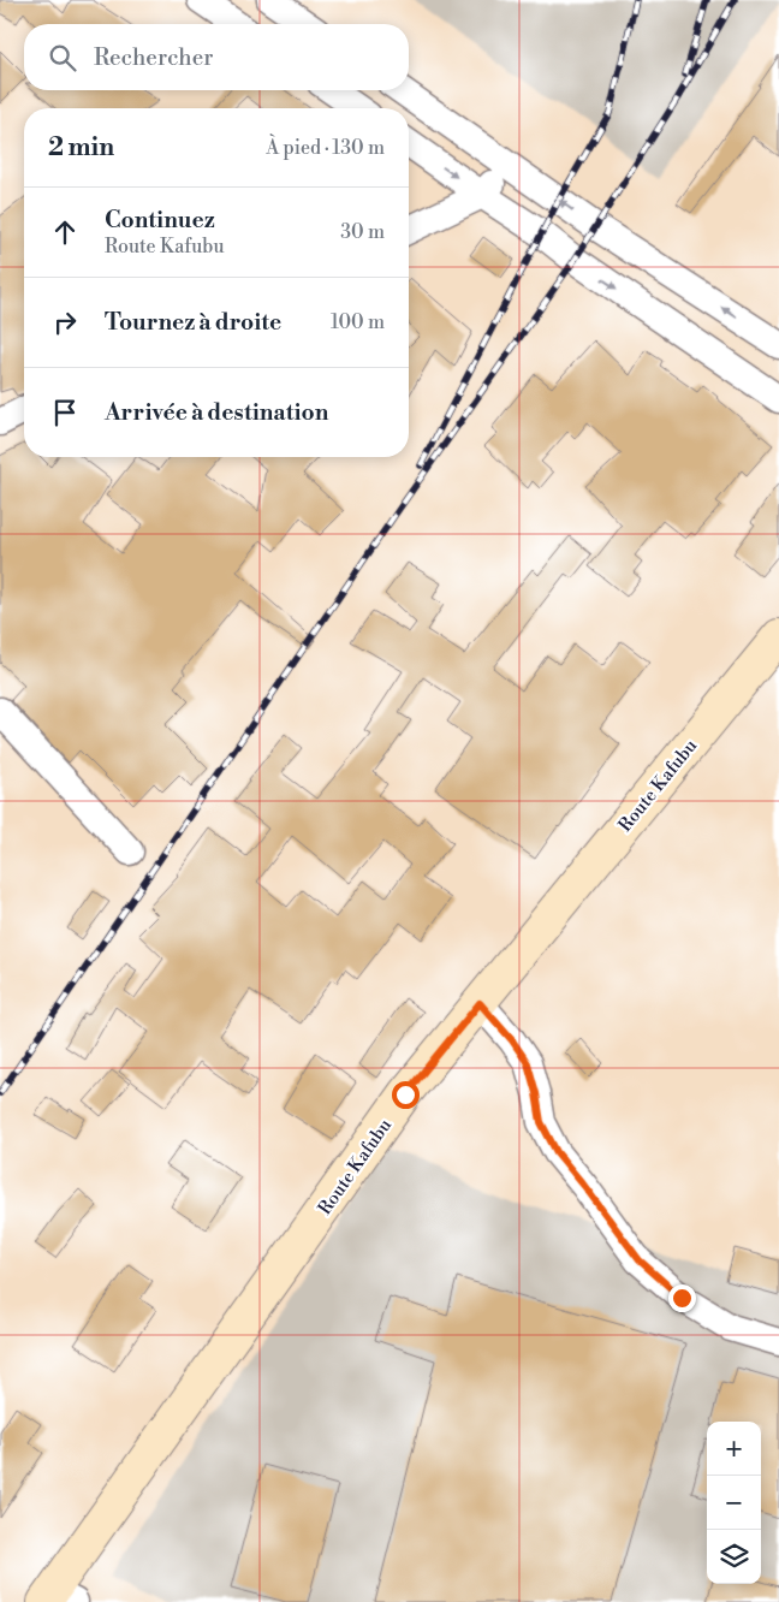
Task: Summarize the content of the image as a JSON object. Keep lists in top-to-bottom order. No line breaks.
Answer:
{"streets":{"main road":["Route Kafubu"]},"page":{"search":"Rechercher","heading":["2 min","À pied · 130 m"],"list":[["Continuez","Route Kafubu","30 m"],["Tournez à droite","100 m"],"Arrivée à destination"],"map_buttons":["+","−"]}}
